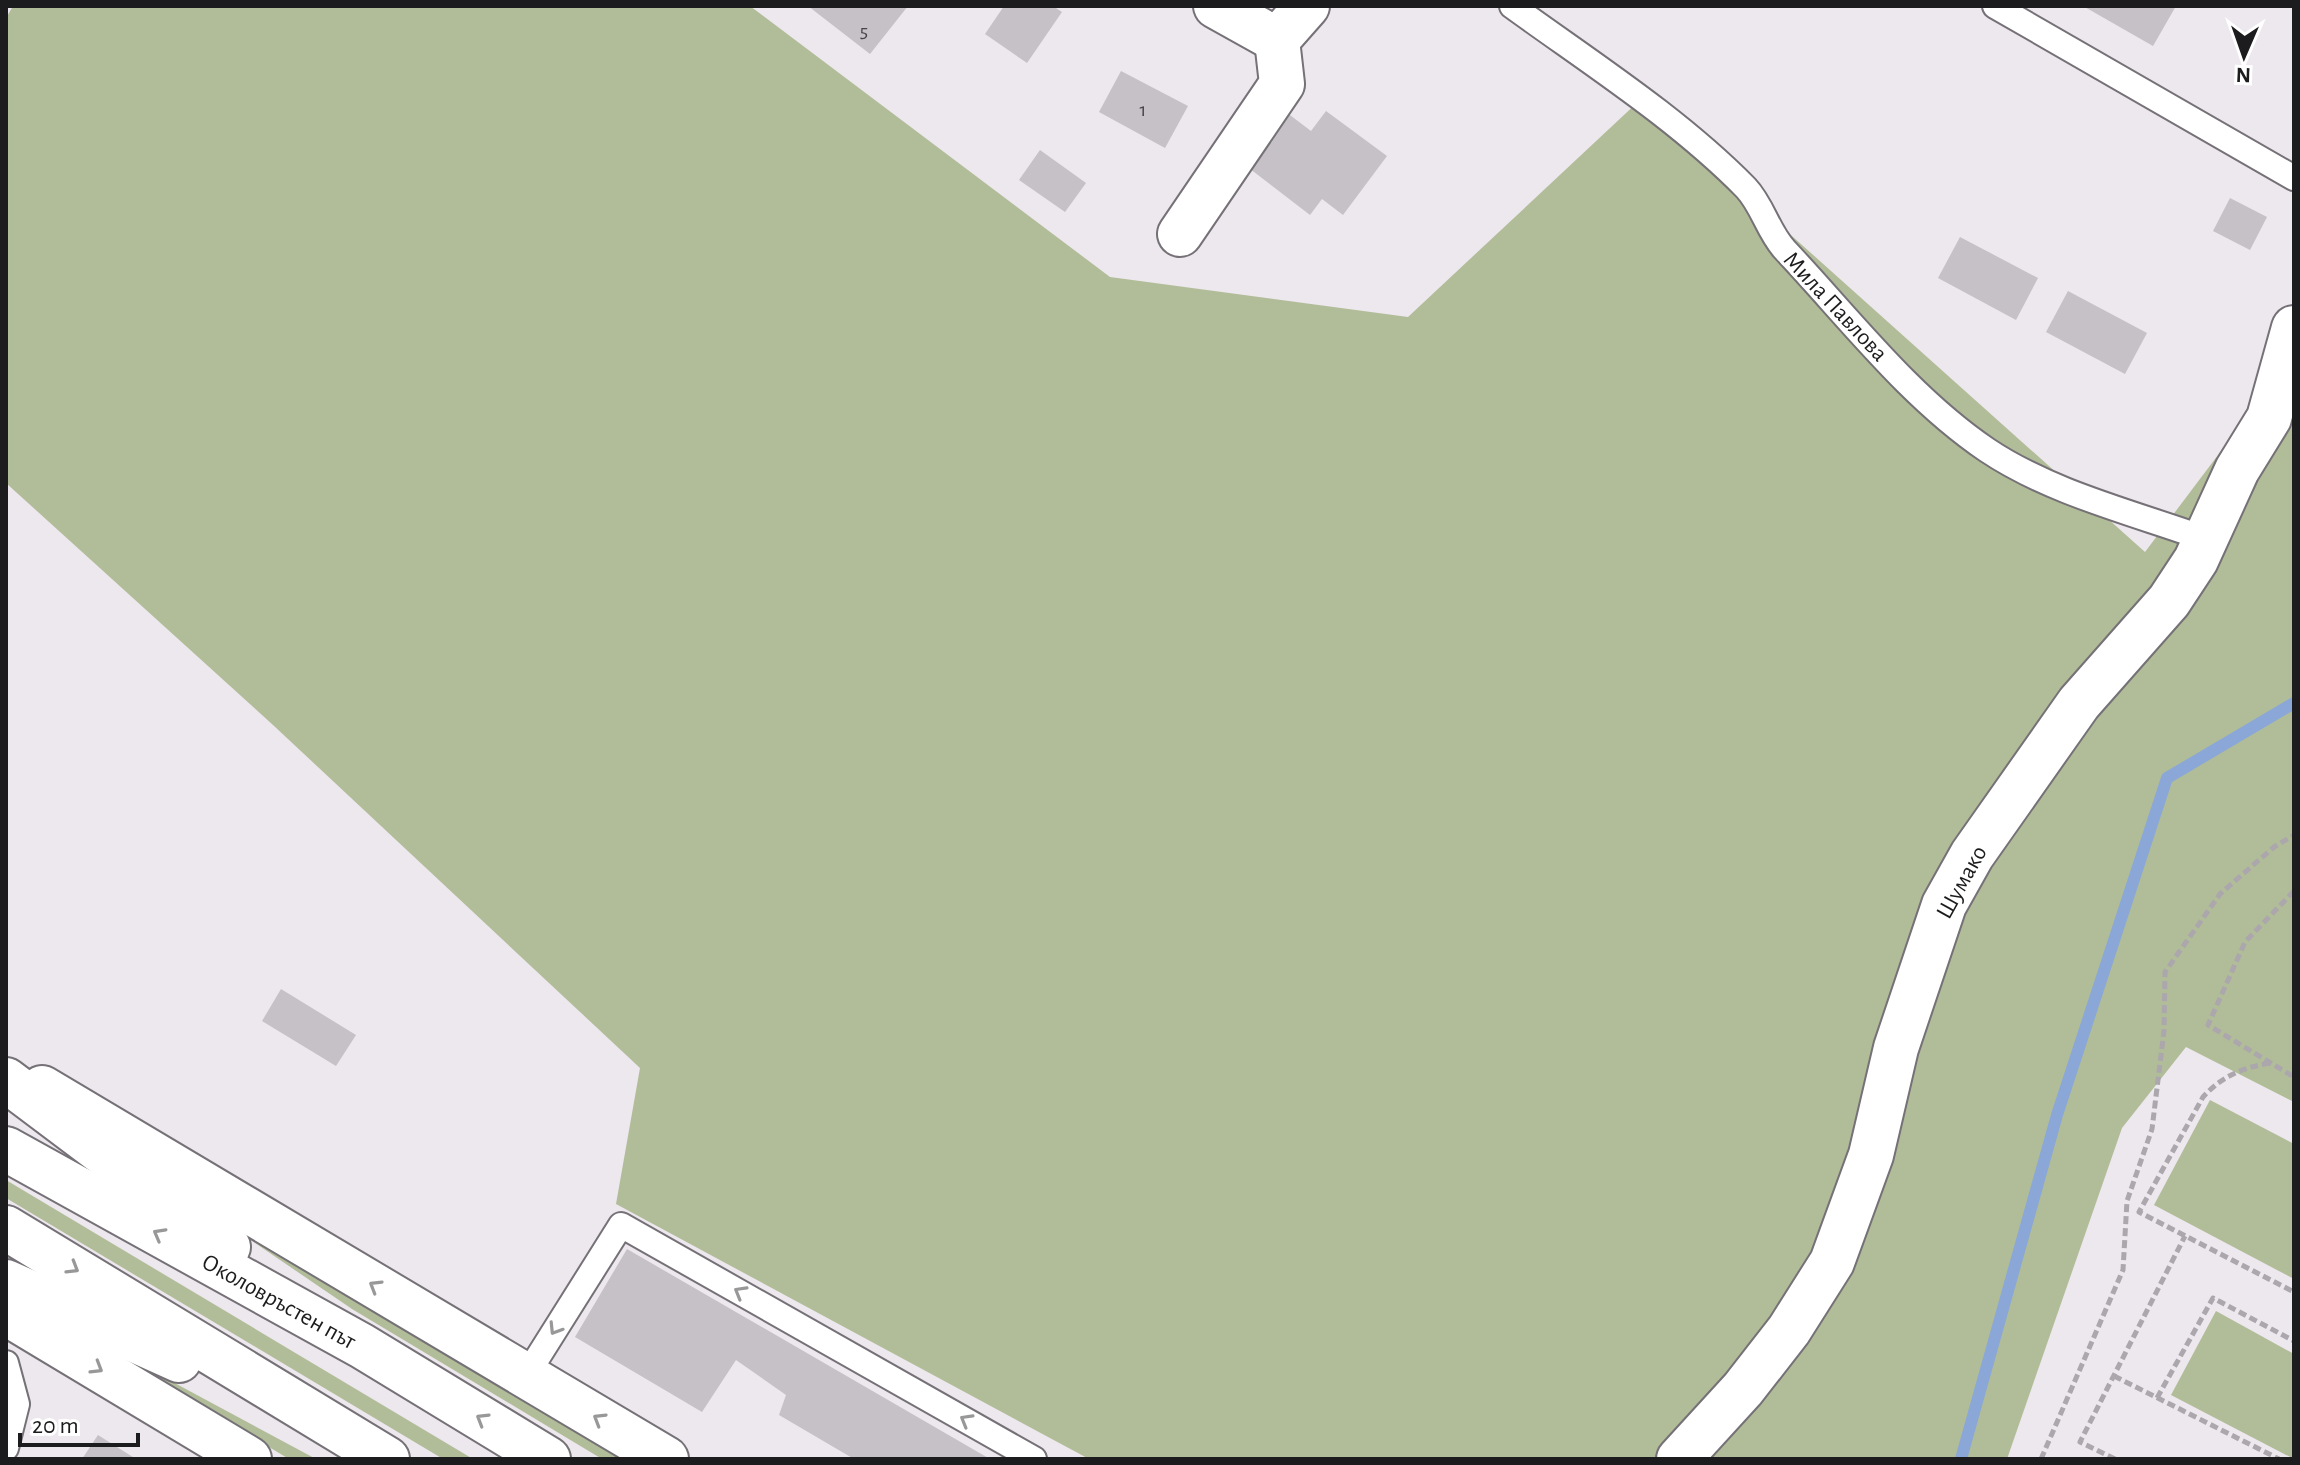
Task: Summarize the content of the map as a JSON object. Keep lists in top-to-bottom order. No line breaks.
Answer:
{"streets":{"main road":["Шумако","Околовръстен път"],"lane":["Мила Павлова"]},"crossings":[["Мила Павлова","Шумако"]],"house_numbers":["5","1"],"scale_bar":"20 m","north":"bottom"}
